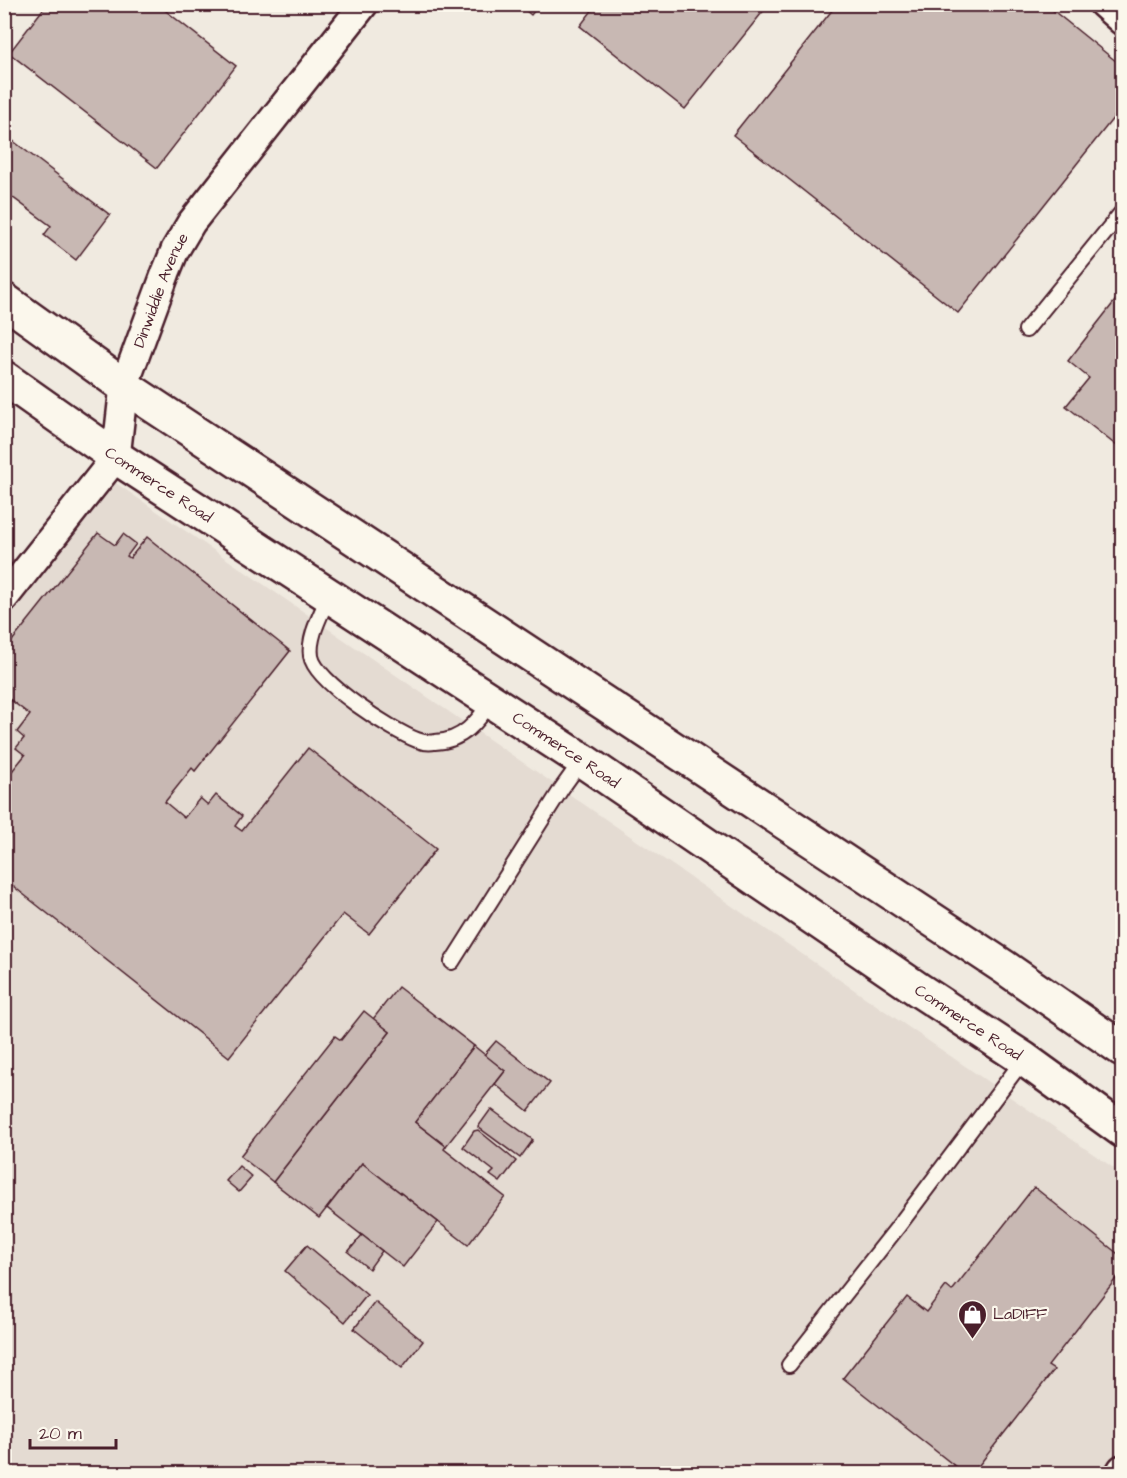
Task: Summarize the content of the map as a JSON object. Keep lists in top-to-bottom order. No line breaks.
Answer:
{"streets":{"main road":["Commerce Road"],"street":["Dinwiddie Avenue"]},"crossings":[["Dinwiddie Avenue","Commerce Road"]],"places":{"shop":["LaDIFF"]},"scale_bar":"20 m"}
